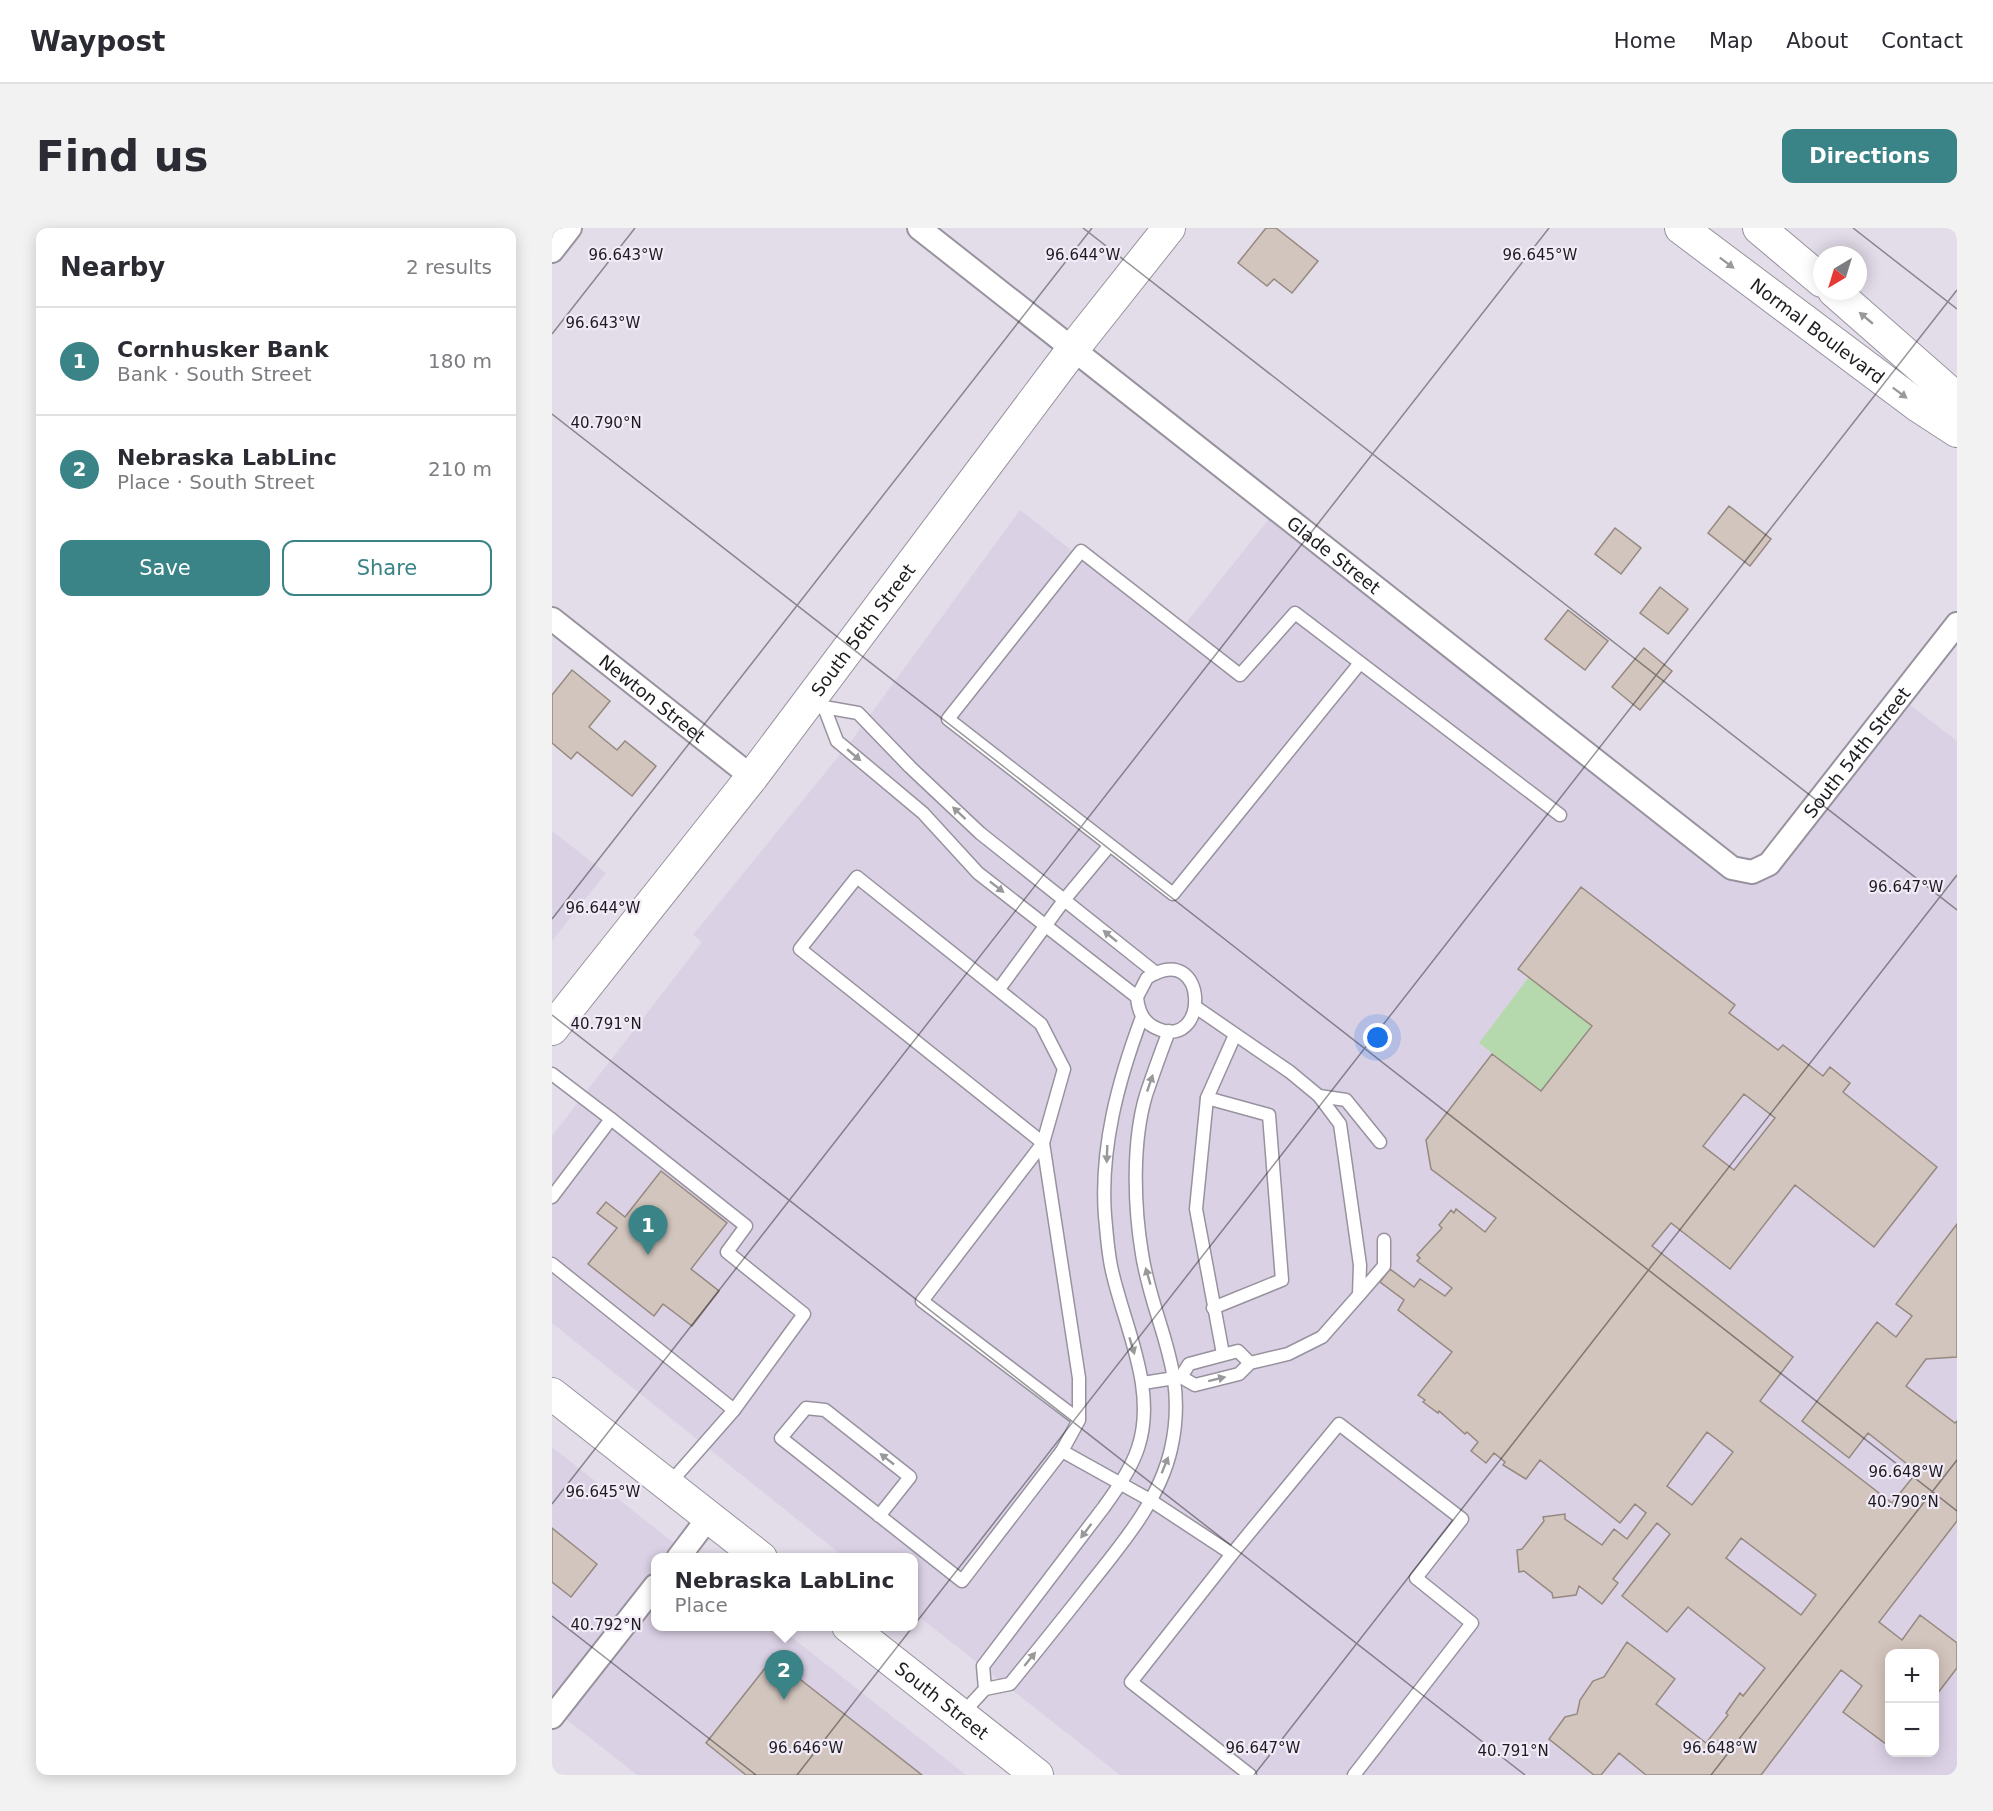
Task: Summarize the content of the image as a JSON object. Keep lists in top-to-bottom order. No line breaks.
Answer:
{"streets":{"main road":["Normal Boulevard","South 56th Street","South Street"],"street":["Glade Street","Newton Street","South 54th Street"]},"crossings":[["Glade Street","South 56th Street"],["Glade Street","South 54th Street"],["South 56th Street","Newton Street"]],"north":"bottom left","page":{"header":"Waypost","nav":["Home","Map","About","Contact"],"buttons":["Directions",["Save","Share"]],"title":"Find us","heading":["Nearby","2 results"],"list":[{"mark":"1","name":"Cornhusker Bank","note":"Bank · South Street","value":"180 m"},{"mark":"2","name":"Nebraska LabLinc","note":"Place · South Street","value":"210 m"}],"pins":["1","2"],"popup":["Nebraska LabLinc","Place"],"map_buttons":["+","−"]},"coordinates":["96.643°W","96.644°W","96.645°W","40.790°N","96.647°W","40.791°N","96.648°W","40.792°N","96.646°W"]}
